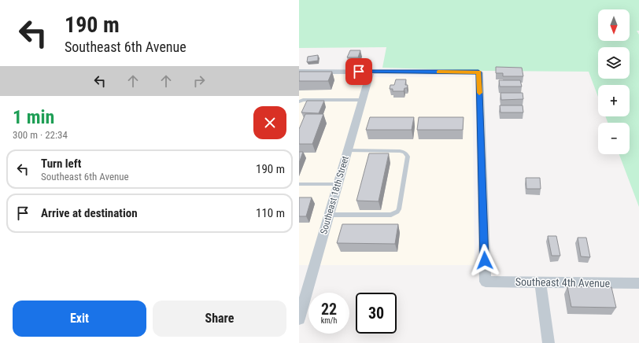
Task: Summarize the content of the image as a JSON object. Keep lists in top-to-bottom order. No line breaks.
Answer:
{"streets":{"street":["Southeast 18th Street","Southeast 4th Avenue"]},"crossings":[["Southeast 18th Street","Southeast 4th Avenue"]],"north":"bottom","page":{"turn":["190 m","Southeast 6th Avenue"],"map_buttons":["+","−"],"heading":["1 min","300 m · 22:34"],"list":[{"name":"Turn left","note":"Southeast 6th Avenue","value":"190 m"},{"name":"Arrive at destination","value":"110 m"}],"speed":"22 km/h","limit":"30","buttons":["Exit","Share"]}}
